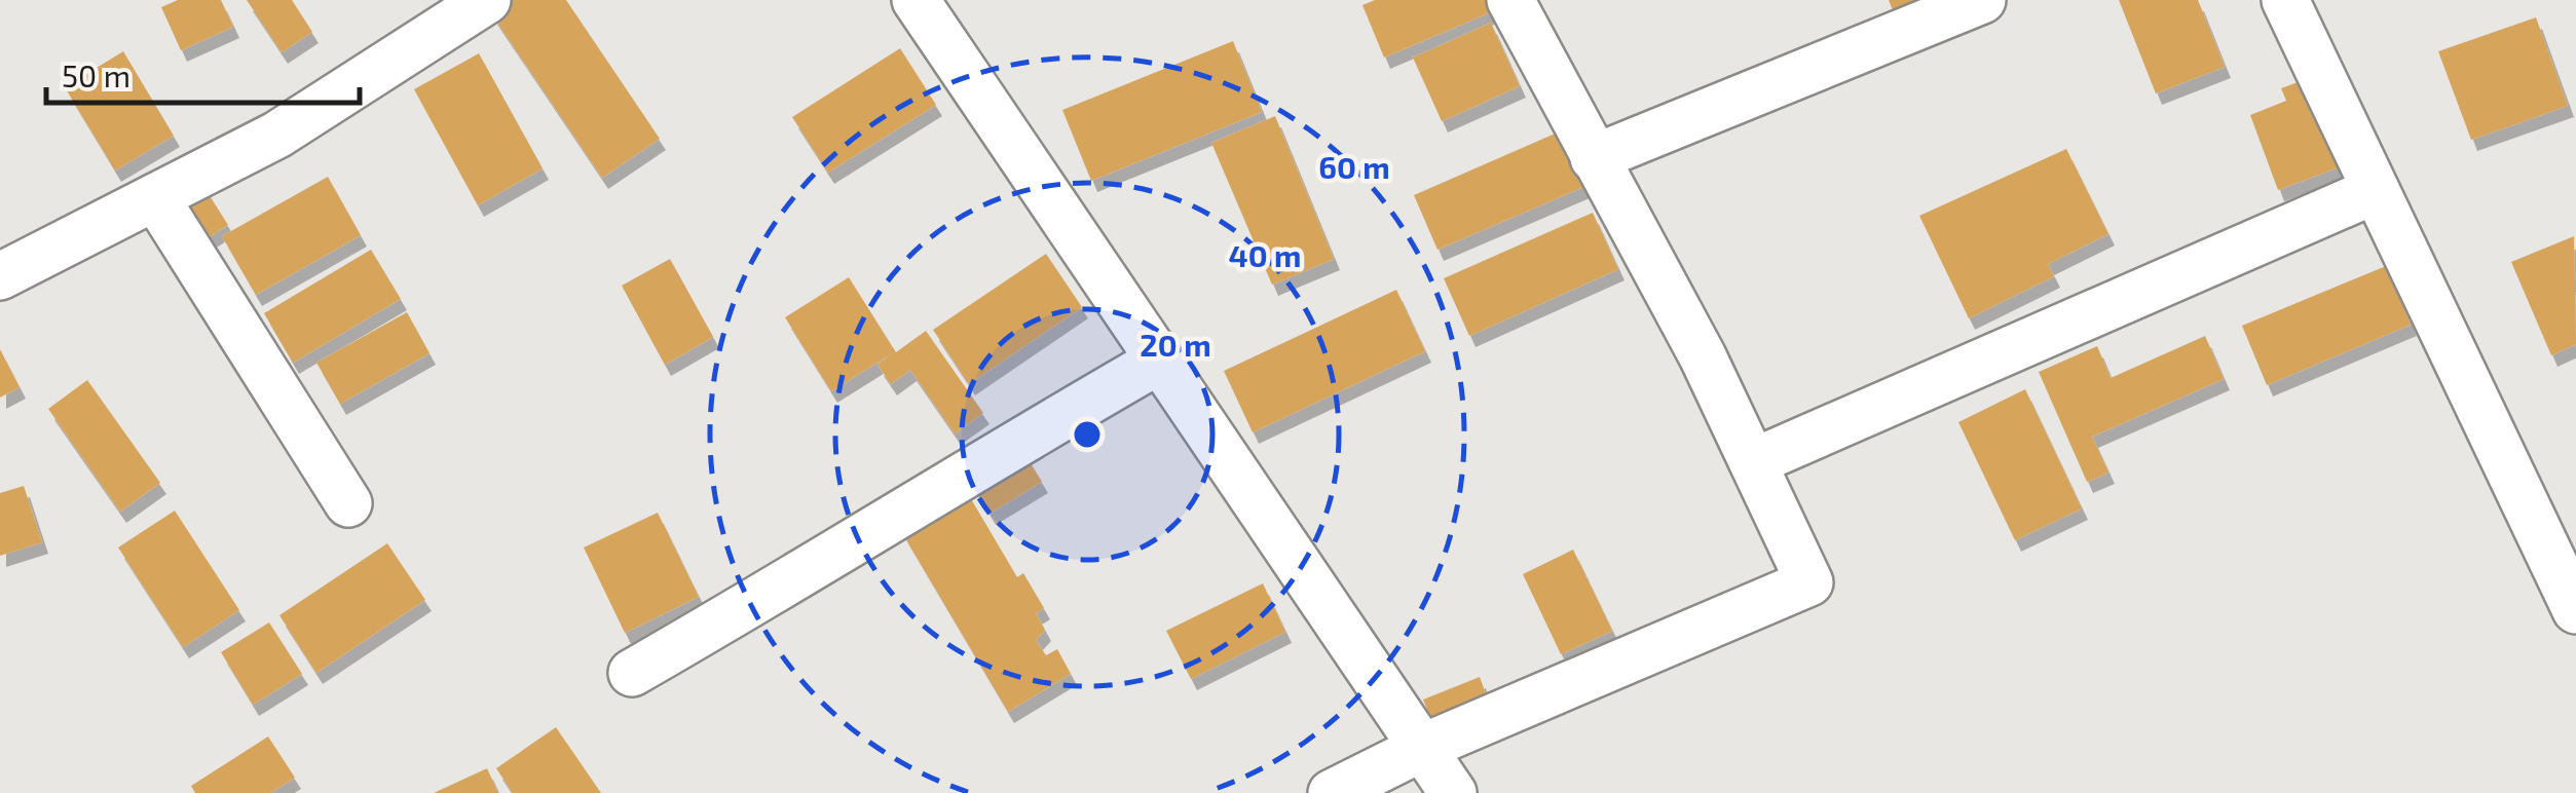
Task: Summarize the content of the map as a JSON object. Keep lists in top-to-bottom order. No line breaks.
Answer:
{"scale_bar":"50 m","rings":["60 m","40 m","20 m"]}
